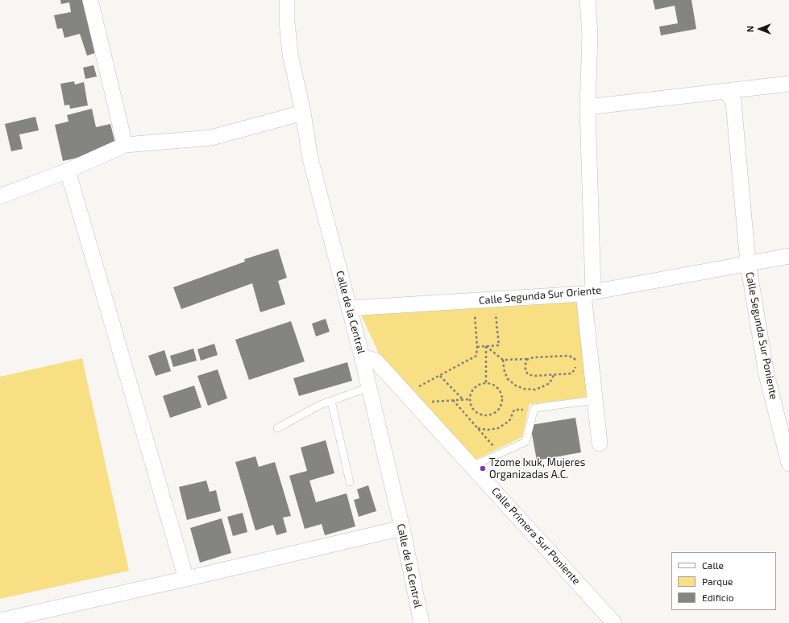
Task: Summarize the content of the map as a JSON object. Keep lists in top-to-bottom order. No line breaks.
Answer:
{"streets":{"street":["Calle Segunda Sur Oriente","Calle de la Central","Calle Segunda Sur Poniente","Calle Primera Sur Poniente"]},"crossings":[["Calle Segunda Sur Oriente","Calle de la Central"],["Calle Segunda Sur Oriente","Calle Segunda Sur Poniente"],["Calle de la Central","Calle Primera Sur Poniente"]],"places":["Tzome Ixuk, Mujeres Organizadas A.C."],"legend":["Calle","Parque","Edificio"],"north":"left"}
